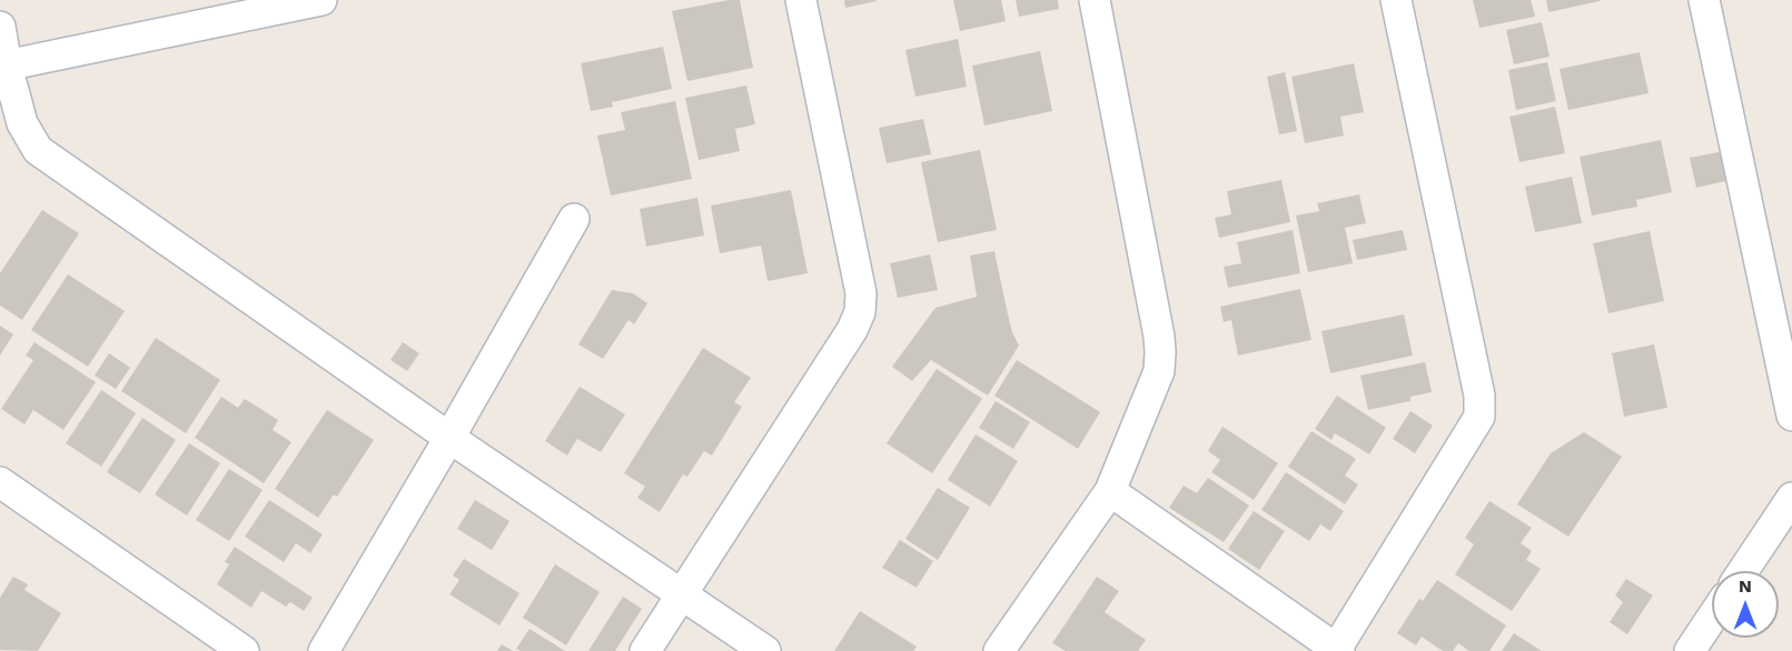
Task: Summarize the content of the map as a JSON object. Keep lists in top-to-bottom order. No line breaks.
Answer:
{"north":"top"}
